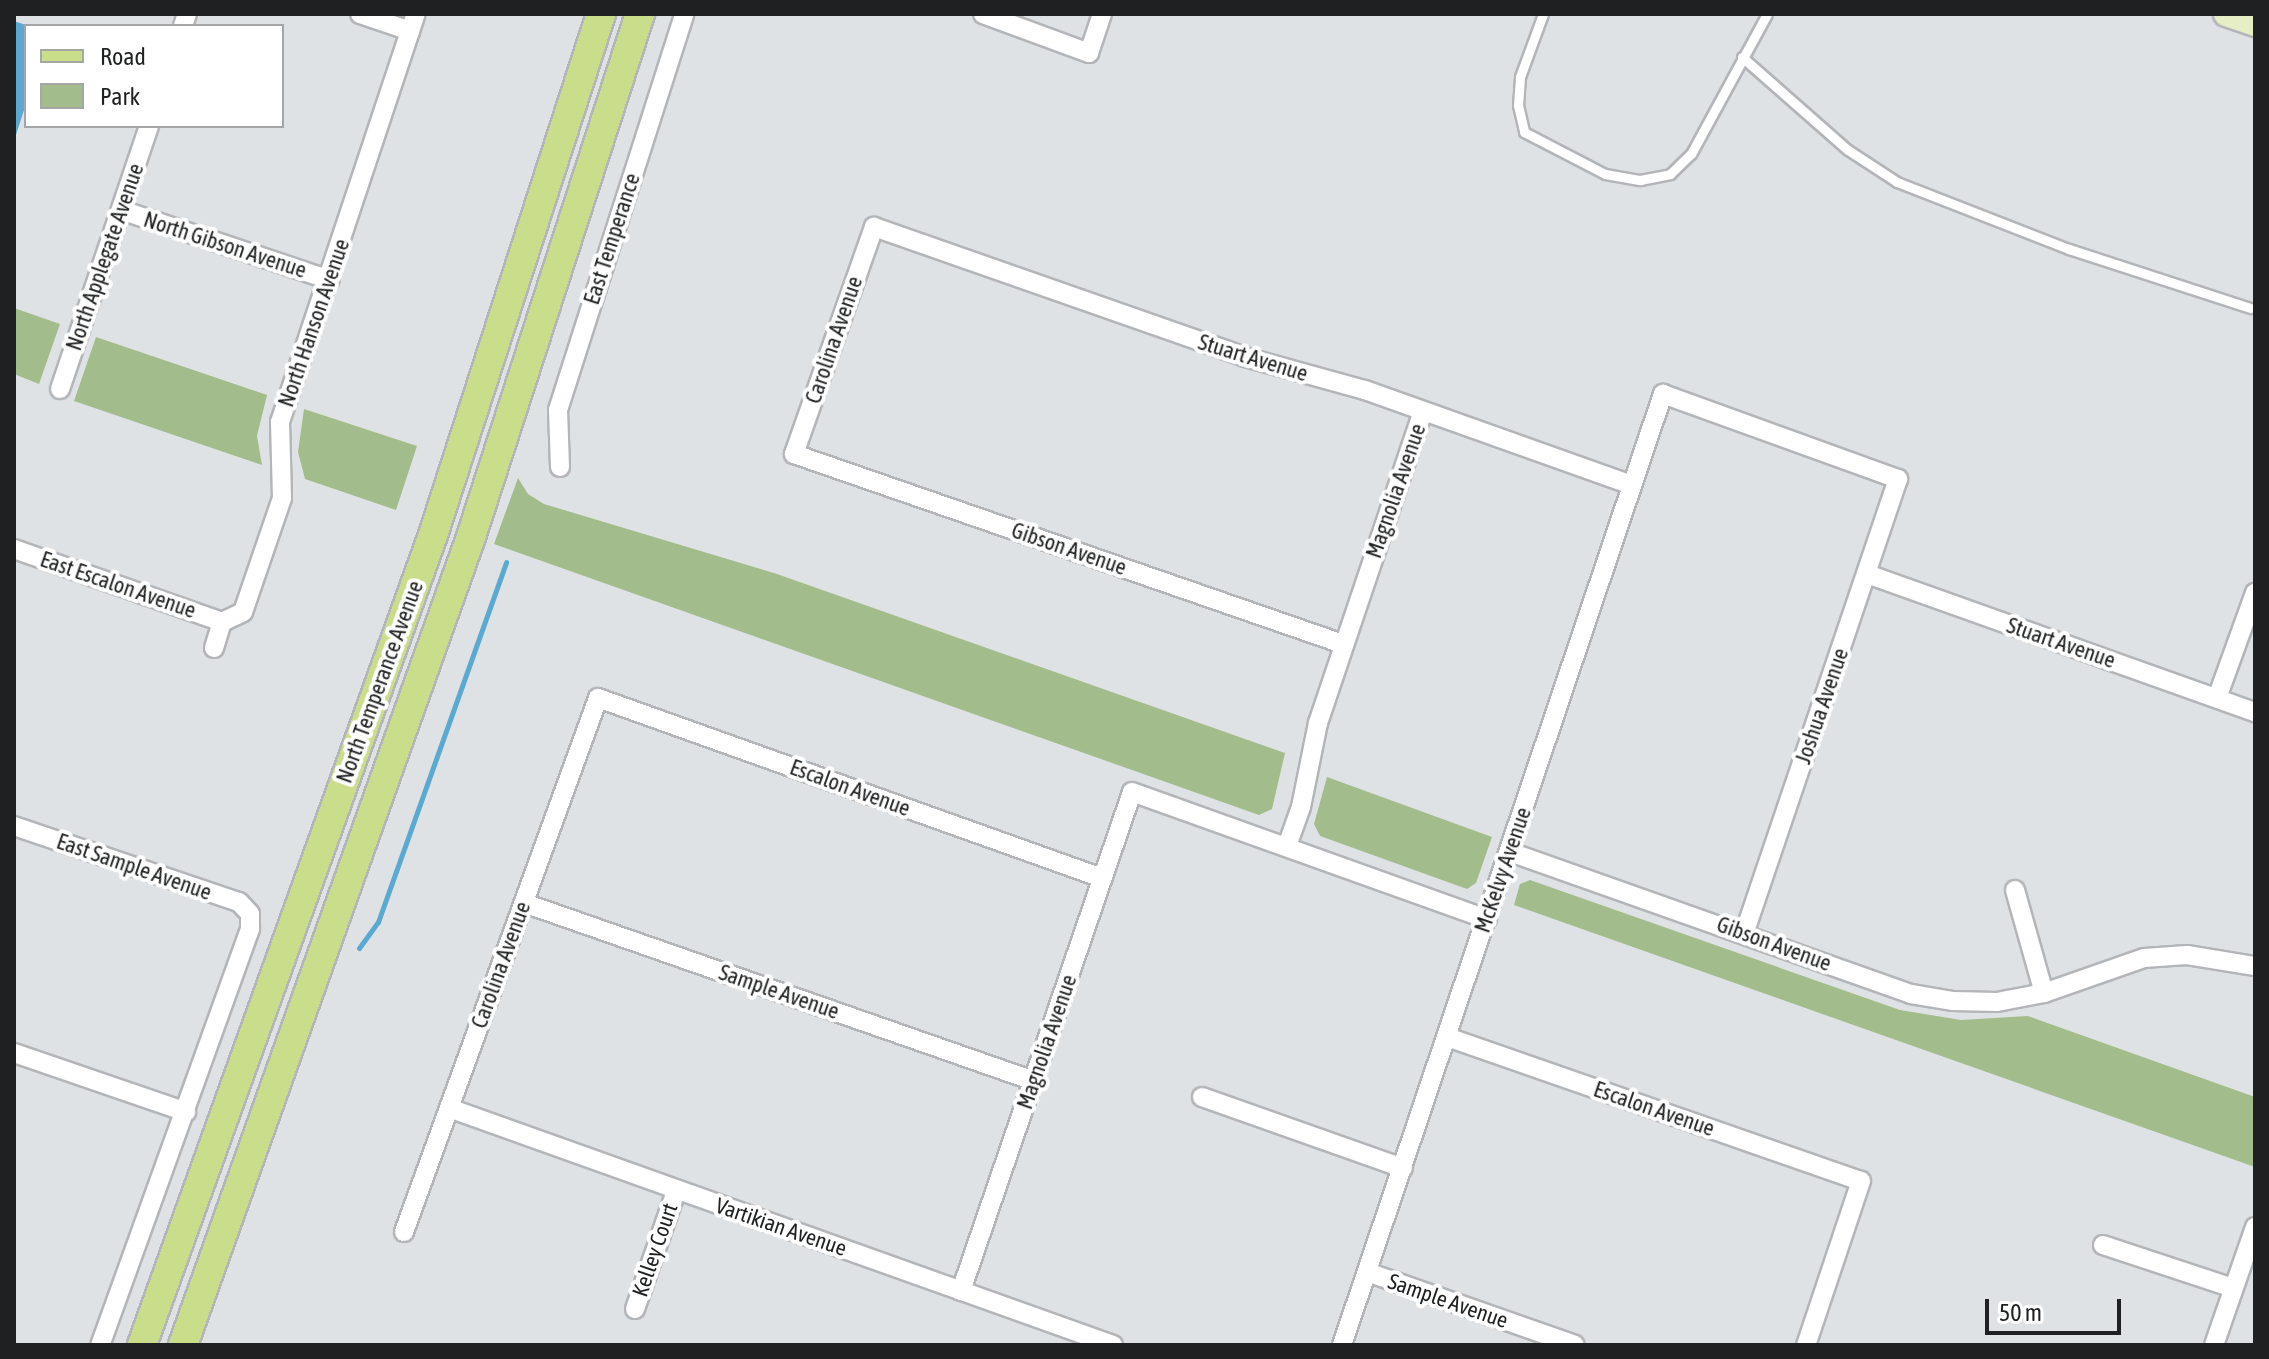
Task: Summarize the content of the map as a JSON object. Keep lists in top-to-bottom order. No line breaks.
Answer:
{"streets":{"main road":["North Temperance Avenue"],"street":["East Temperance","North Gibson Avenue","North Applegate Avenue","North Hanson Avenue","Carolina Avenue","Stuart Avenue","Magnolia Avenue","Gibson Avenue","East Escalon Avenue","Joshua Avenue","Escalon Avenue","East Sample Avenue","McKelvy Avenue","Sample Avenue","Vartikian Avenue","Kelley Court"]},"crossings":[["North Gibson Avenue","North Applegate Avenue"],["North Gibson Avenue","North Hanson Avenue"],["North Hanson Avenue","East Escalon Avenue"],["Carolina Avenue","Stuart Avenue"],["Carolina Avenue","Gibson Avenue"],["Carolina Avenue","Escalon Avenue"],["Carolina Avenue","Sample Avenue"],["Carolina Avenue","Vartikian Avenue"],["Stuart Avenue","Magnolia Avenue"],["Stuart Avenue","Joshua Avenue"],["Stuart Avenue","McKelvy Avenue"],["Magnolia Avenue","Gibson Avenue"],["Magnolia Avenue","Escalon Avenue"],["Magnolia Avenue","Sample Avenue"],["Magnolia Avenue","Vartikian Avenue"],["Gibson Avenue","Joshua Avenue"],["Gibson Avenue","McKelvy Avenue"],["Joshua Avenue","McKelvy Avenue"],["Escalon Avenue","McKelvy Avenue"],["McKelvy Avenue","Sample Avenue"],["Vartikian Avenue","Kelley Court"]],"legend":["Road","Park"],"scale_bar":"50 m"}
